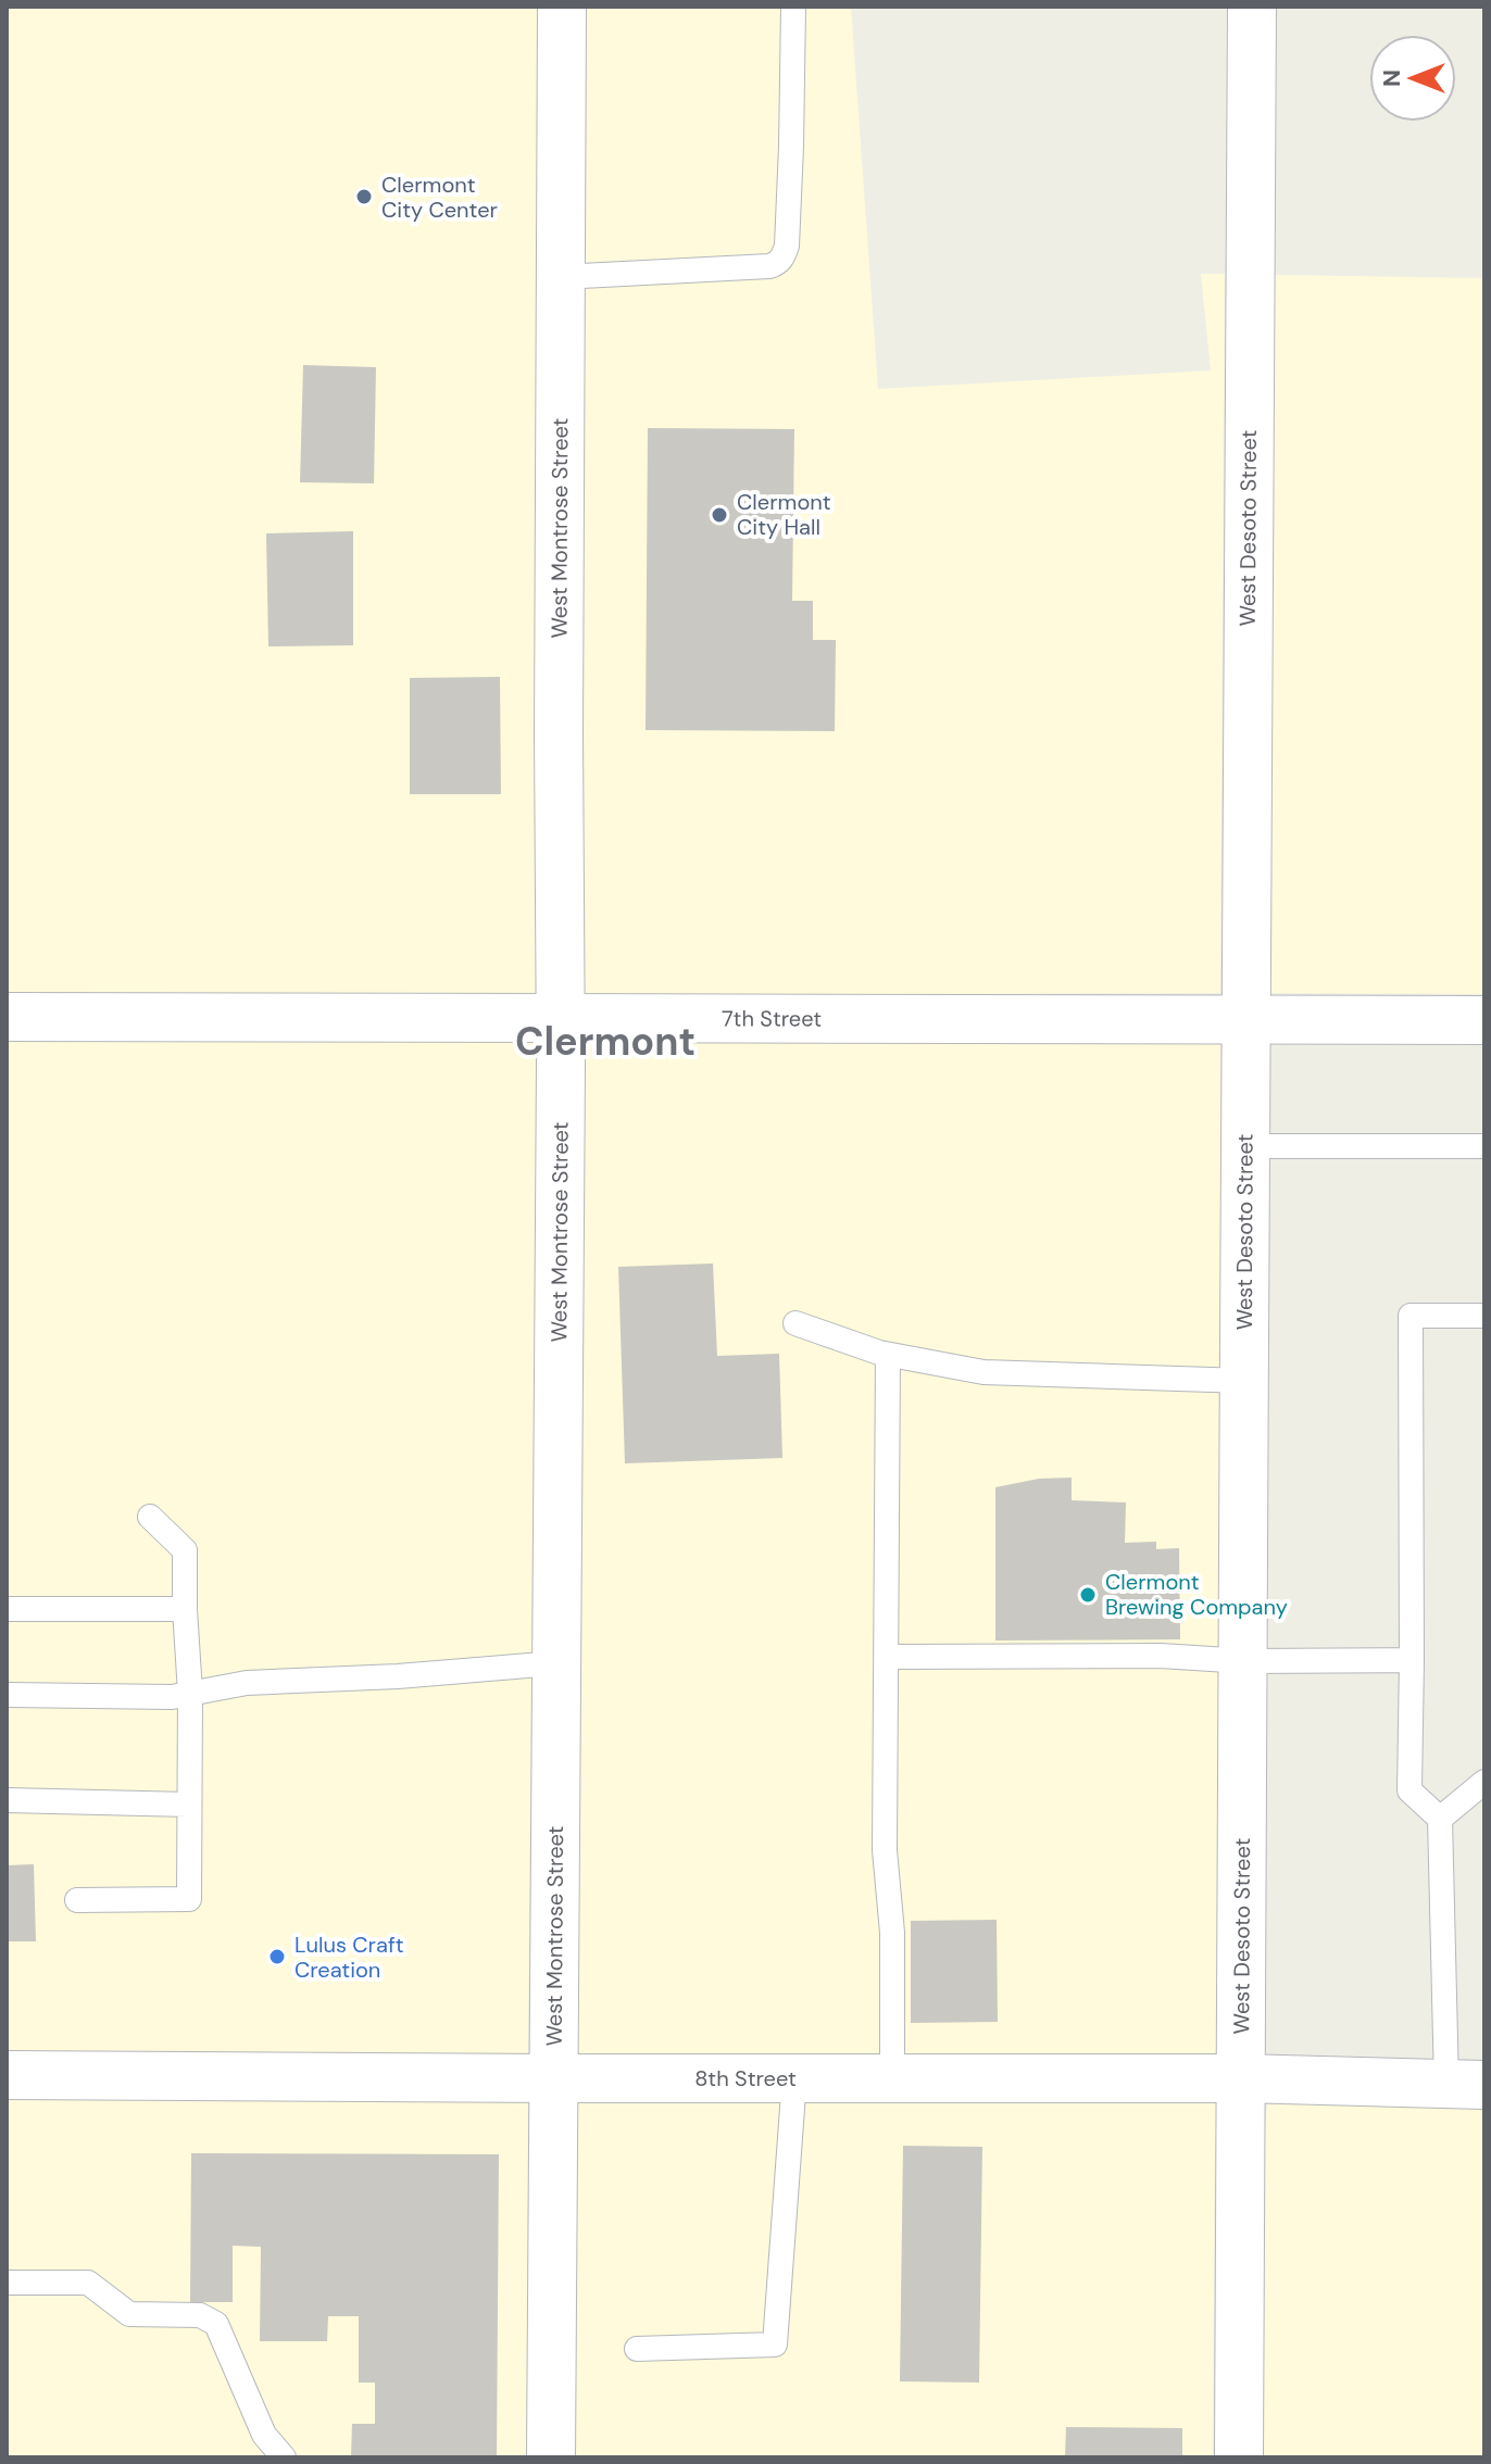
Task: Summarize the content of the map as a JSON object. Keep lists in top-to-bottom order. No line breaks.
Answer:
{"streets":{"street":["West Montrose Street","West Desoto Street","7th Street","8th Street"]},"crossings":[["West Montrose Street","7th Street"],["West Montrose Street","8th Street"],["West Desoto Street","7th Street"],["West Desoto Street","8th Street"]],"districts":["Clermont"],"places":["Clermont City Center","Clermont City Hall","Clermont Brewing Company","Lulus Craft Creation"],"north":"left"}
